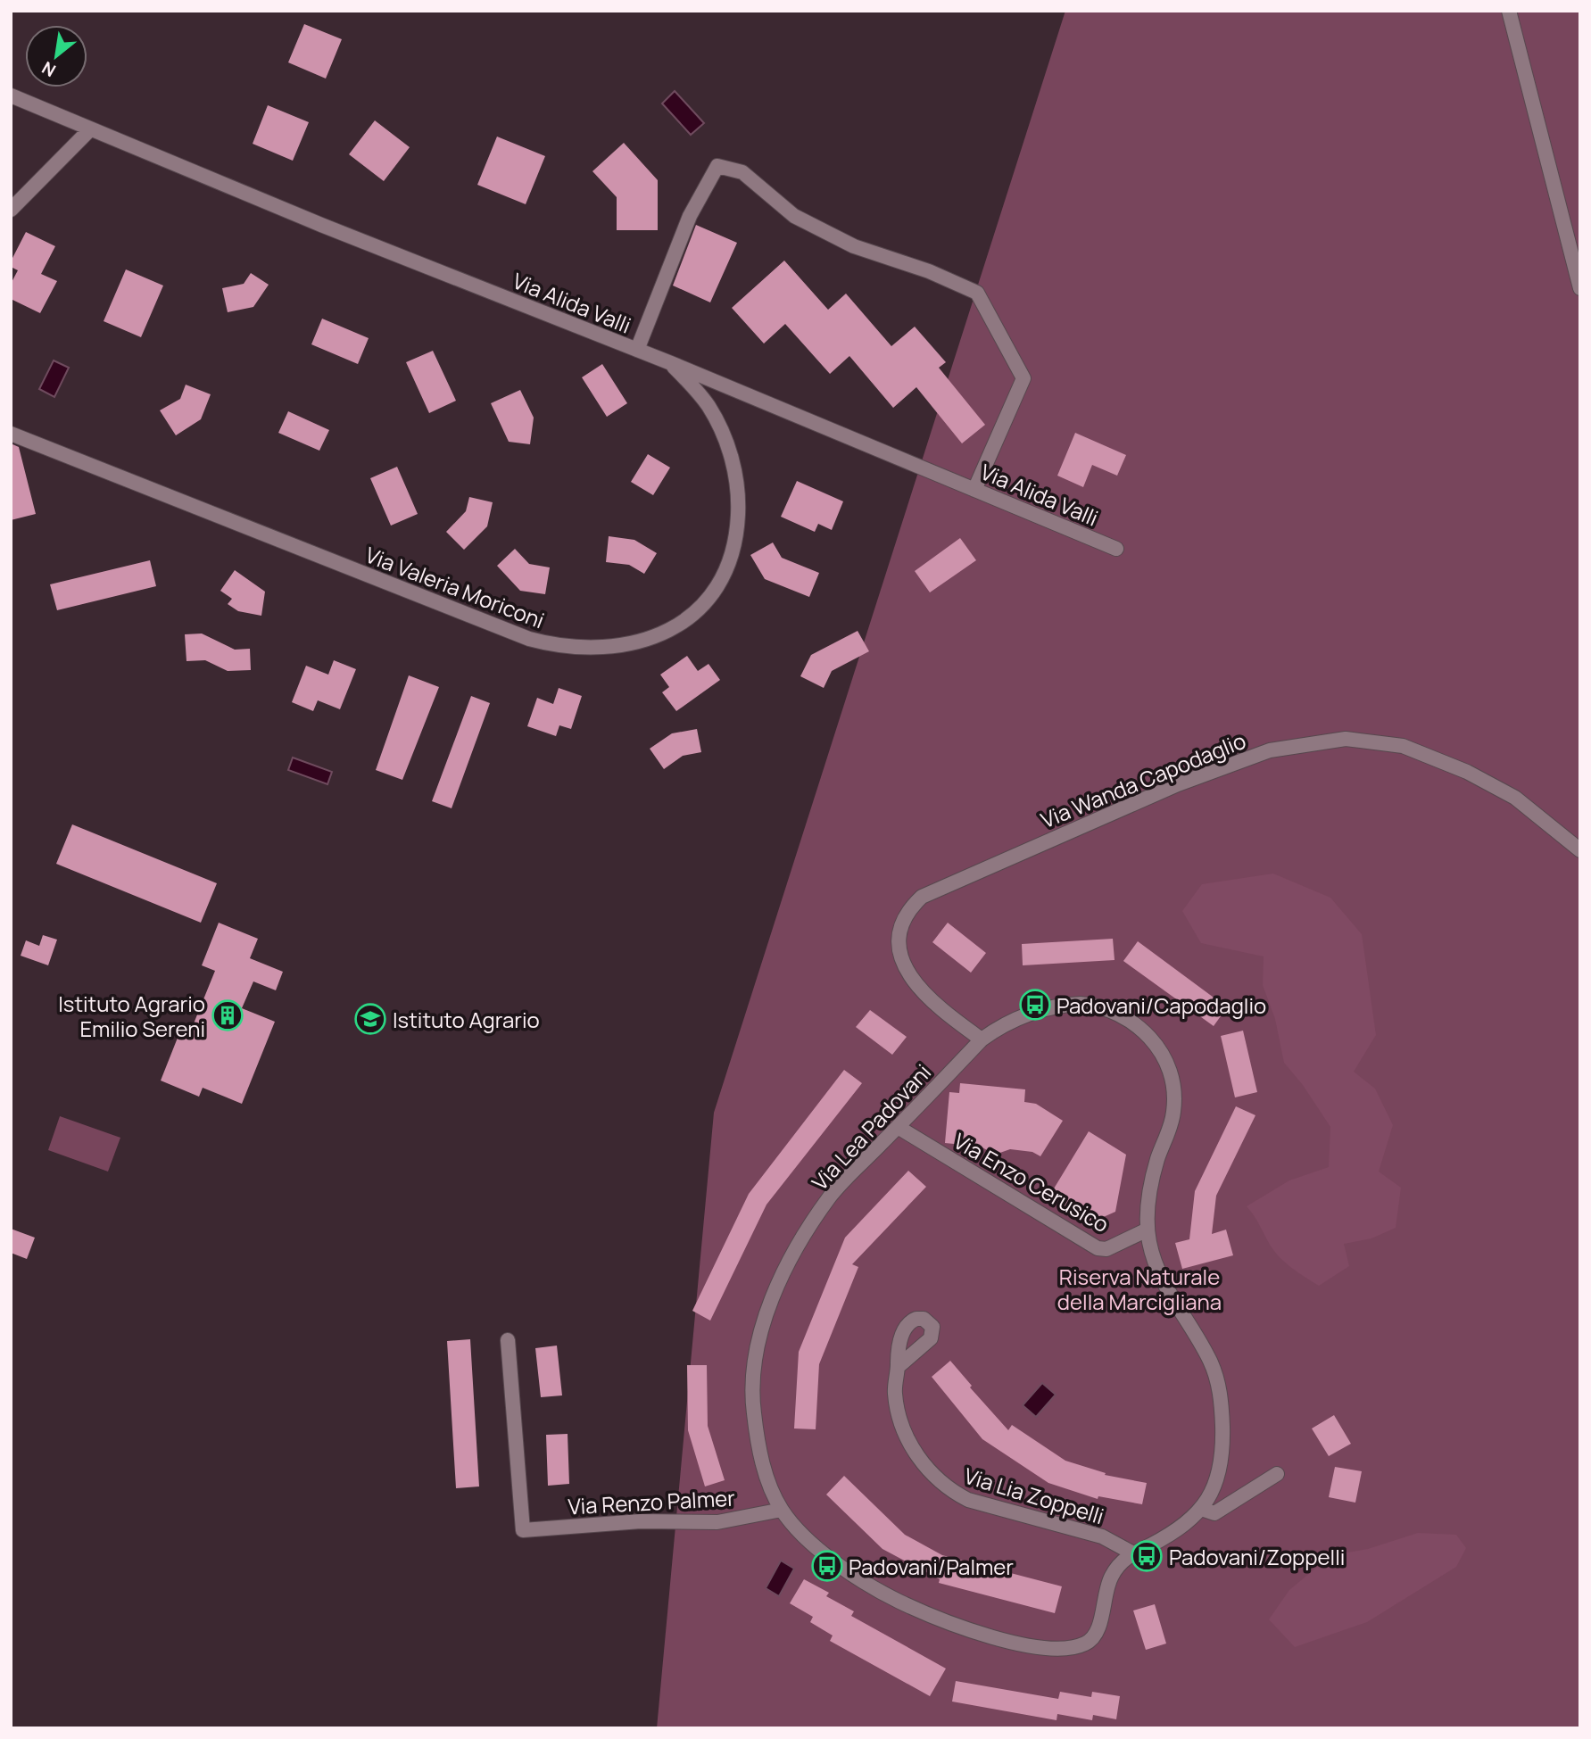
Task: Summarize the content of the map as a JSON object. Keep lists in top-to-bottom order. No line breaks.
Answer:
{"streets":{"street":["Via Alida Valli","Via Valeria Moriconi","Via Wanda Capodaglio","Via Lea Padovani","Via Enzo Cerusico","Via Lia Zoppelli","Via Renzo Palmer"]},"crossings":[["Via Alida Valli","Via Valeria Moriconi"],["Via Wanda Capodaglio","Via Lea Padovani"],["Via Lea Padovani","Via Enzo Cerusico"],["Via Lea Padovani","Via Lia Zoppelli"],["Via Lea Padovani","Via Renzo Palmer"]],"parks":["Riserva Naturale della Marcigliana"],"places":{"bus stop":["Padovani/Capodaglio","Padovani/Zoppelli","Padovani/Palmer"],"building":["Istituto Agrario Emilio Sereni"],"school or university":["Istituto Agrario"]},"north":"bottom left"}
